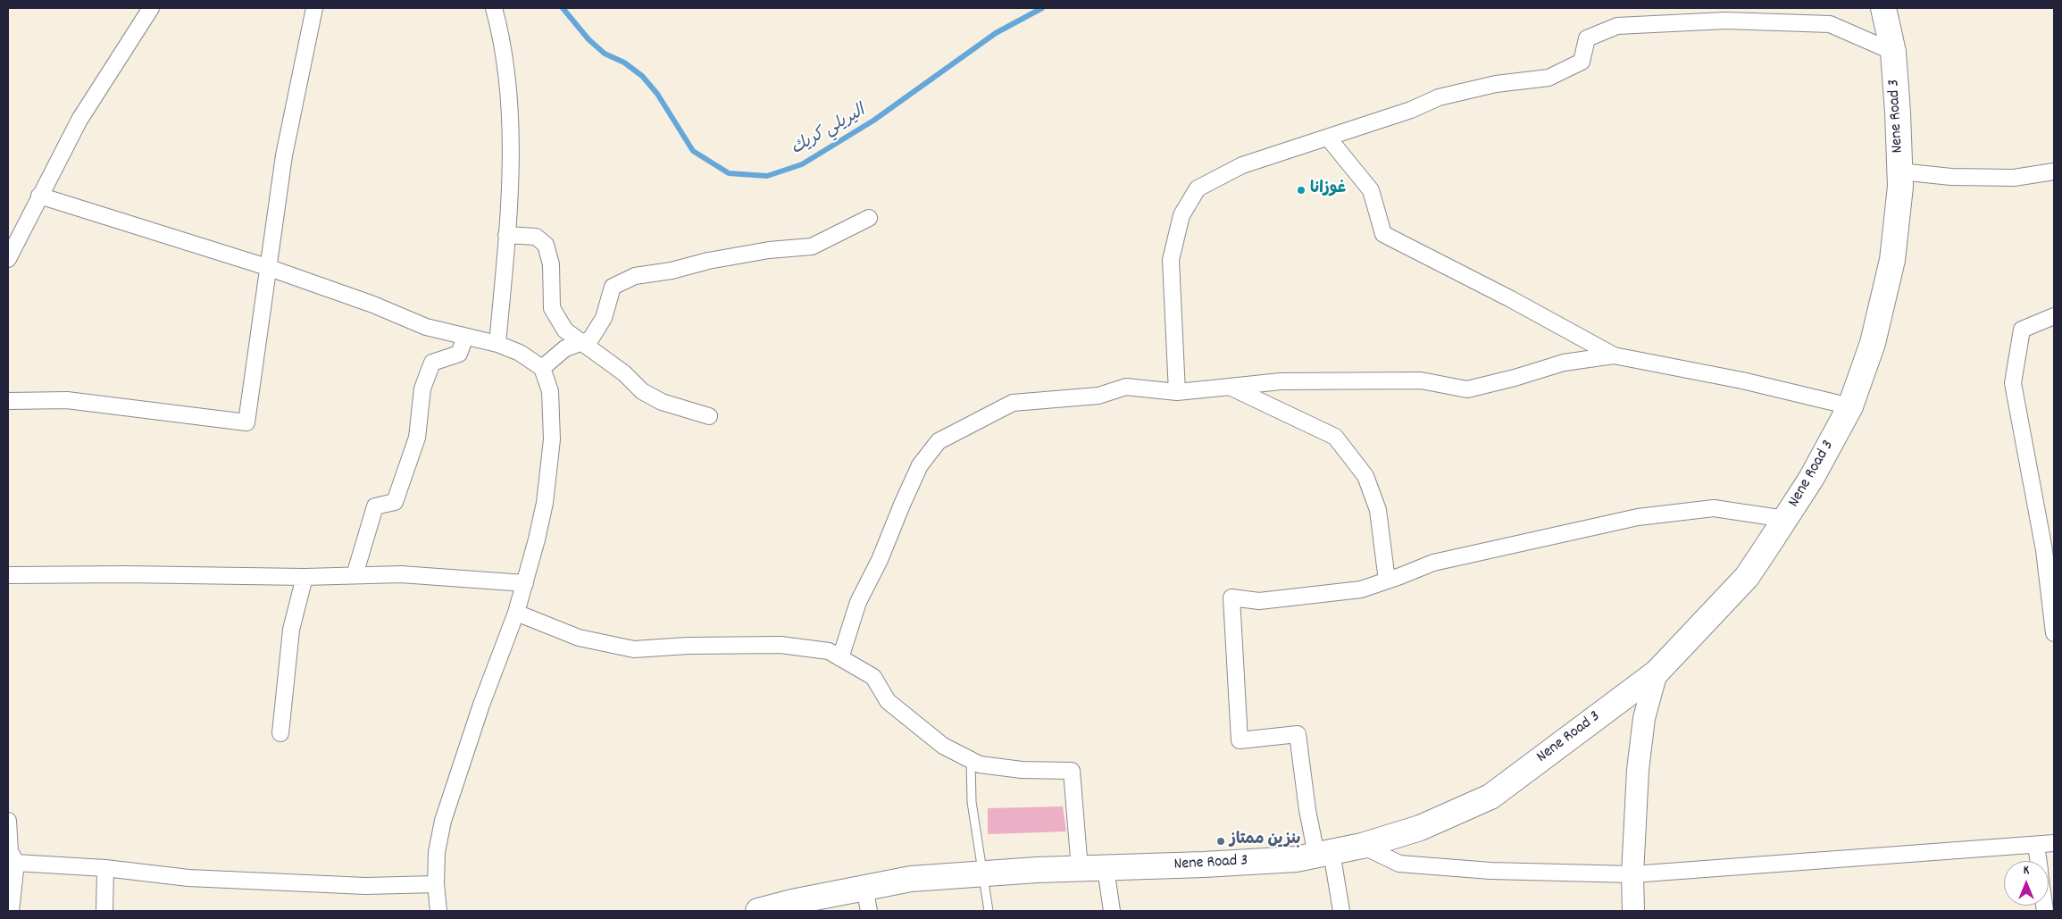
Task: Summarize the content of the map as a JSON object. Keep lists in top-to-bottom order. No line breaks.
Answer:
{"streets":{"main road":["Nene Road 3"]},"water":["اليريلي كريك"],"places":["غوزانا","بنزين ممتاز"],"north":"top"}
